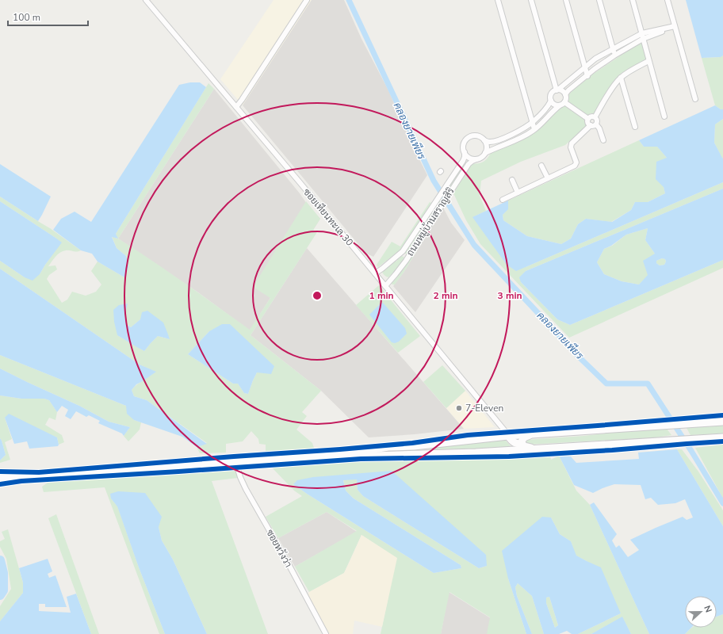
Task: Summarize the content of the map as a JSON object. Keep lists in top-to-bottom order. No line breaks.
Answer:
{"streets":{"street":["ซอยเทียนทะเล 30","ถนนหมู่บ้านสราญสิริ","ซอยหวังว่า"]},"crossings":[["ซอยเทียนทะเล 30","ถนนหมู่บ้านสราญสิริ"]],"water":["คลองยายเพียร"],"places":["7-Eleven"],"scale_bar":"100 m","north":"right","rings":["1 min","2 min","3 min"]}
